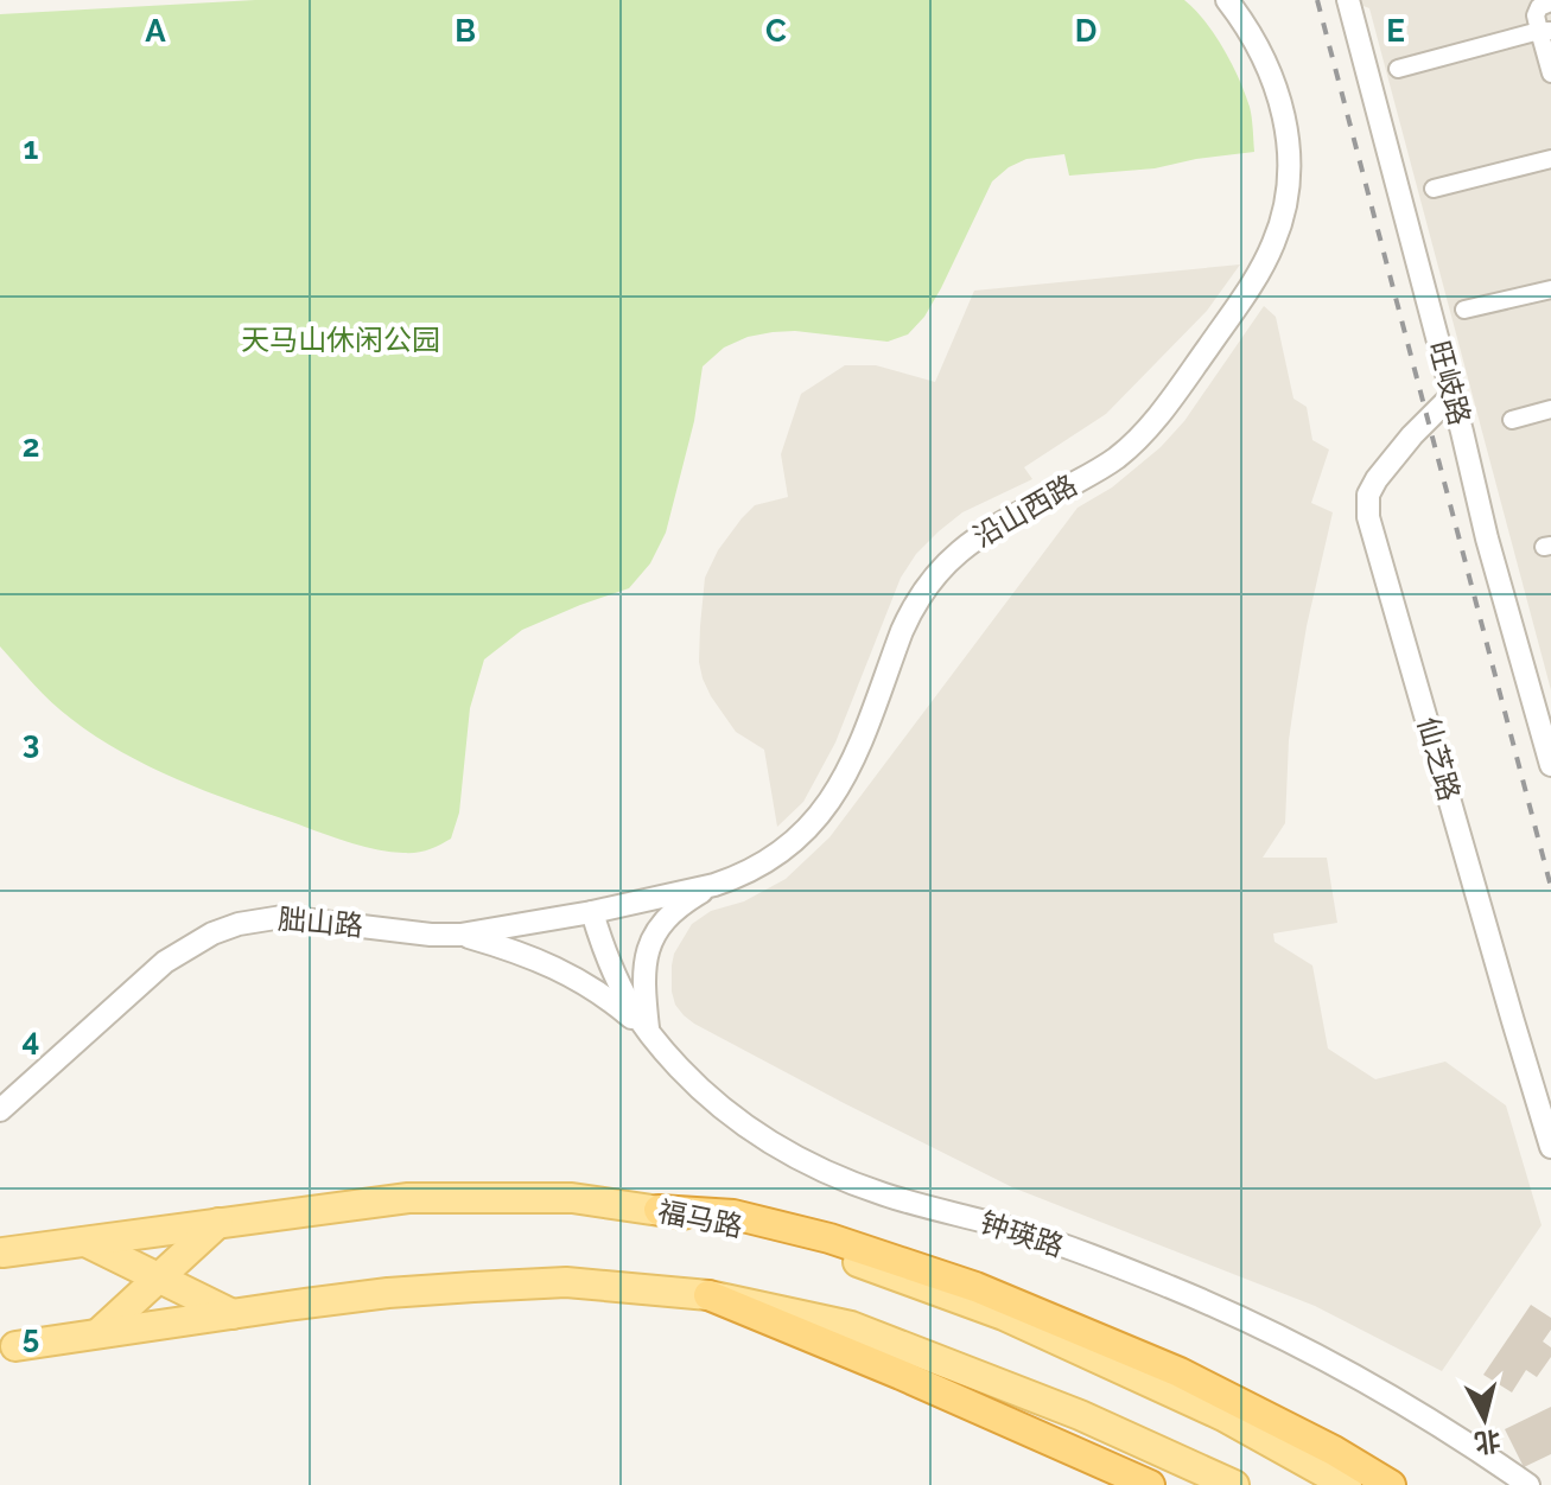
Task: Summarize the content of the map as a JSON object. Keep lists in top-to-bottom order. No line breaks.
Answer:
{"streets":{"main road":["福马路"],"street":["旺岐路","沿山西路","仙芝路","胐山路","钟瑛路"]},"crossings":[["旺岐路","仙芝路"],["沿山西路","胐山路"],["沿山西路","钟瑛路"],["胐山路","钟瑛路"]],"parks":["天马山休闲公园"],"north":"bottom","grid":{"columns":["A","B","C","D","E"],"rows":["1","2","3","4","5"]}}
